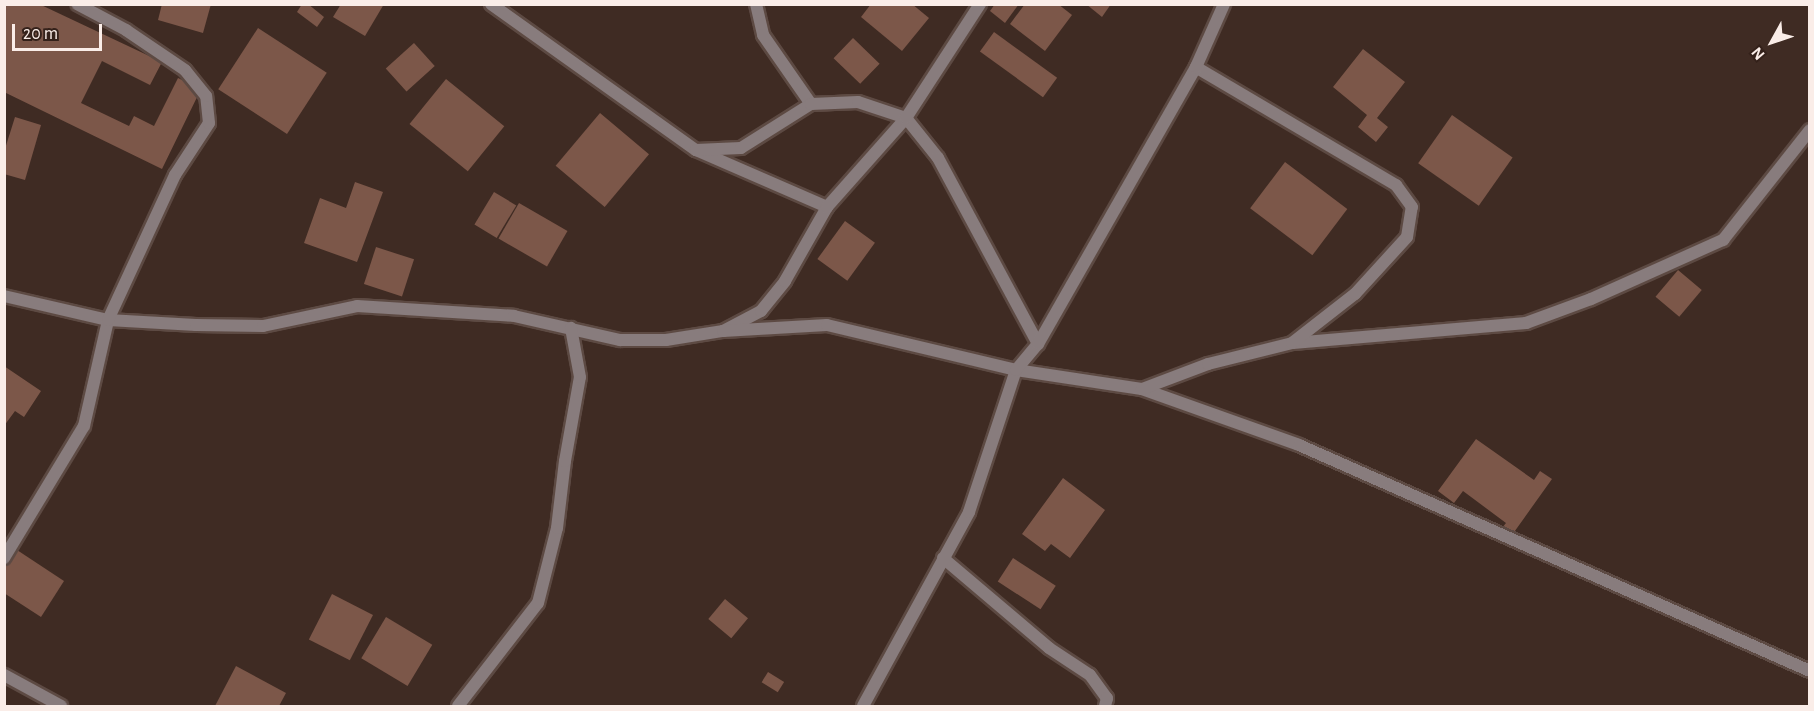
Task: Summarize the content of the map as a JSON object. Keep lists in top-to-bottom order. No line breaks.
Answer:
{"scale_bar":"20 m","north":"bottom left"}
